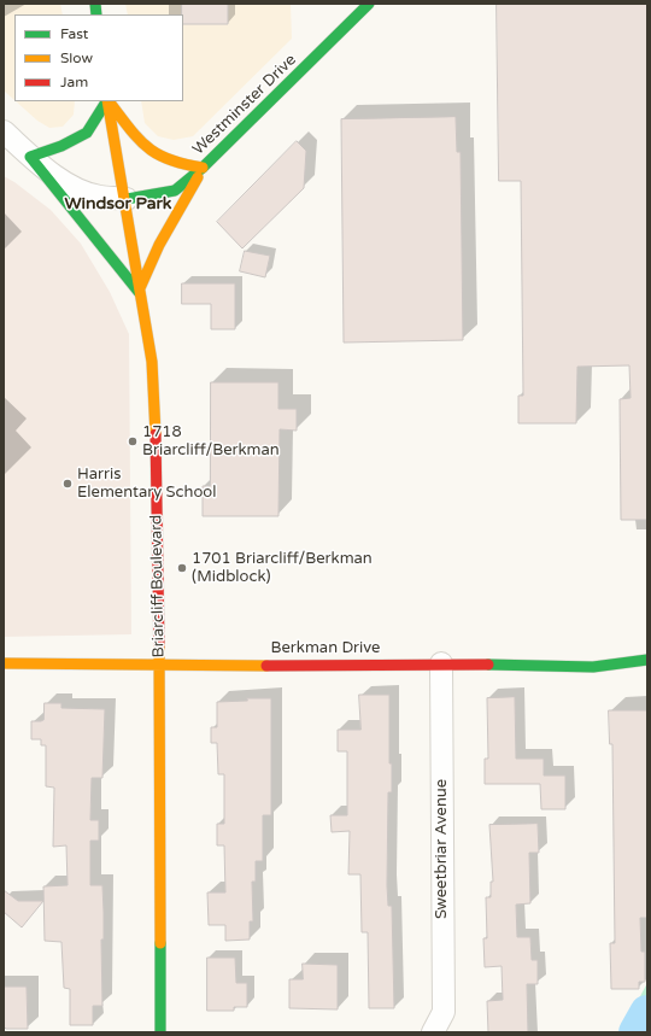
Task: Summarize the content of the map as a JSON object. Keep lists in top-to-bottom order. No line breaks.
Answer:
{"streets":{"street":["Westminster Drive","Briarcliff Boulevard","Berkman Drive","Sweetbriar Avenue"]},"crossings":[["Westminster Drive","Briarcliff Boulevard"],["Briarcliff Boulevard","Berkman Drive"],["Berkman Drive","Sweetbriar Avenue"]],"districts":["Windsor Park"],"places":["1718 Briarcliff/Berkman","Harris Elementary School","1701 Briarcliff/Berkman (Midblock)"],"legend":["Fast","Slow","Jam"]}
